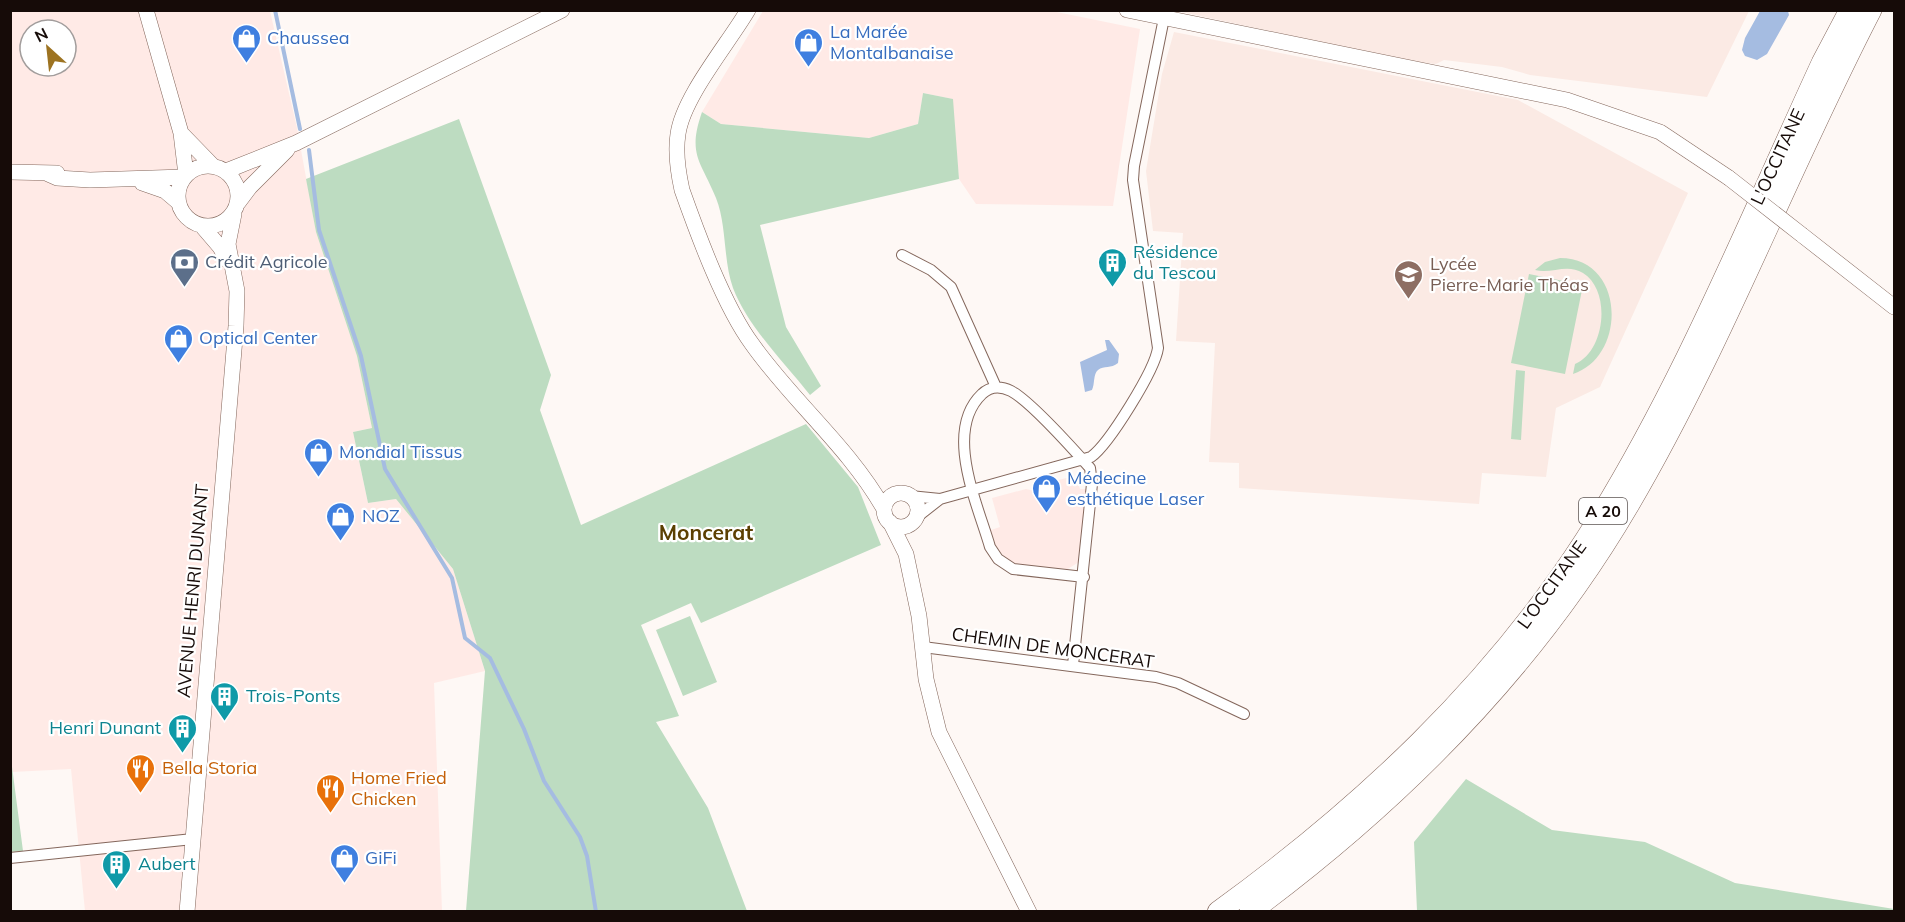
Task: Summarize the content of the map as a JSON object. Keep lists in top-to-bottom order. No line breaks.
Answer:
{"streets":{"highway":["L'OCCITANE","A 20"],"street":["AVENUE HENRI DUNANT","CHEMIN DE MONCERAT"]},"districts":["Moncerat"],"places":{"shop":["Chaussea","La Marée Montalbanaise","Optical Center","Mondial Tissus","Médecine esthétique Laser","NOZ","GiFi"],"bank":["Crédit Agricole"],"building":["Résidence du Tescou","Trois-Ponts","Henri Dunant","Aubert"],"school or university":["Lycée Pierre-Marie Théas"],"restaurant":["Bella Storia","Home Fried Chicken"]},"north":"top left"}
